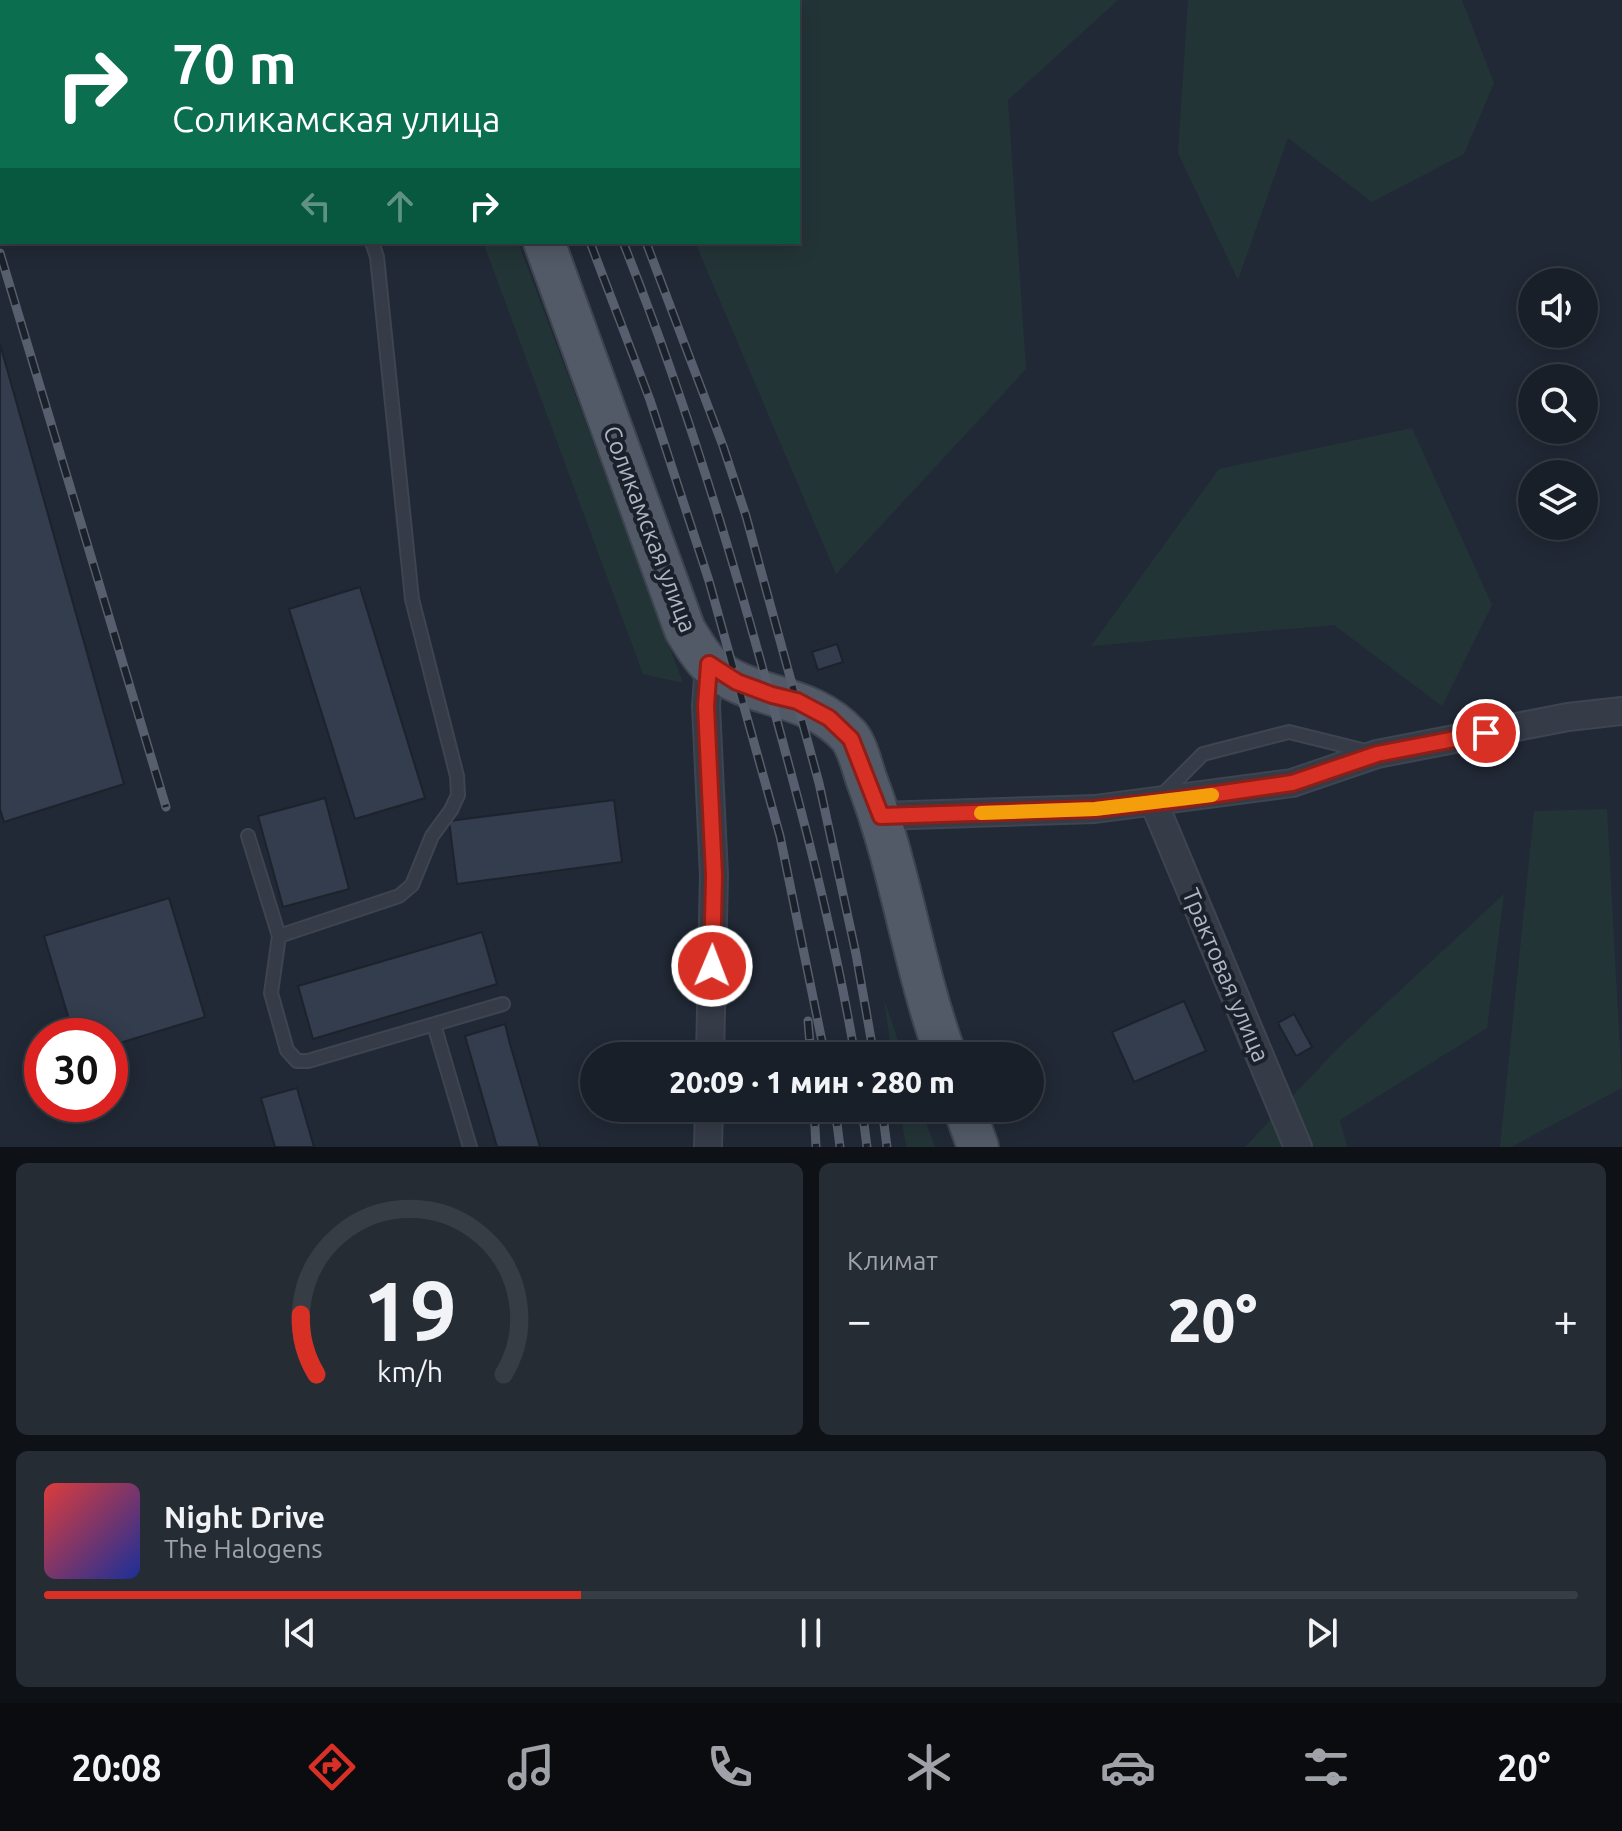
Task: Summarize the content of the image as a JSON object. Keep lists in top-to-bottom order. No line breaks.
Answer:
{"streets":{"main road":["Соликамская улица"],"street":["Трактовая улица"]},"page":{"turn":["70 m","Соликамская улица"],"limit":"30","trip":"20:09 · 1 мин · 280 m","tile":"Климат","heat":["−","20°","+"],"song":["Night Drive","The Halogens"],"tabs":["20:08","20°"],"gauge":["19","km/h"]}}
